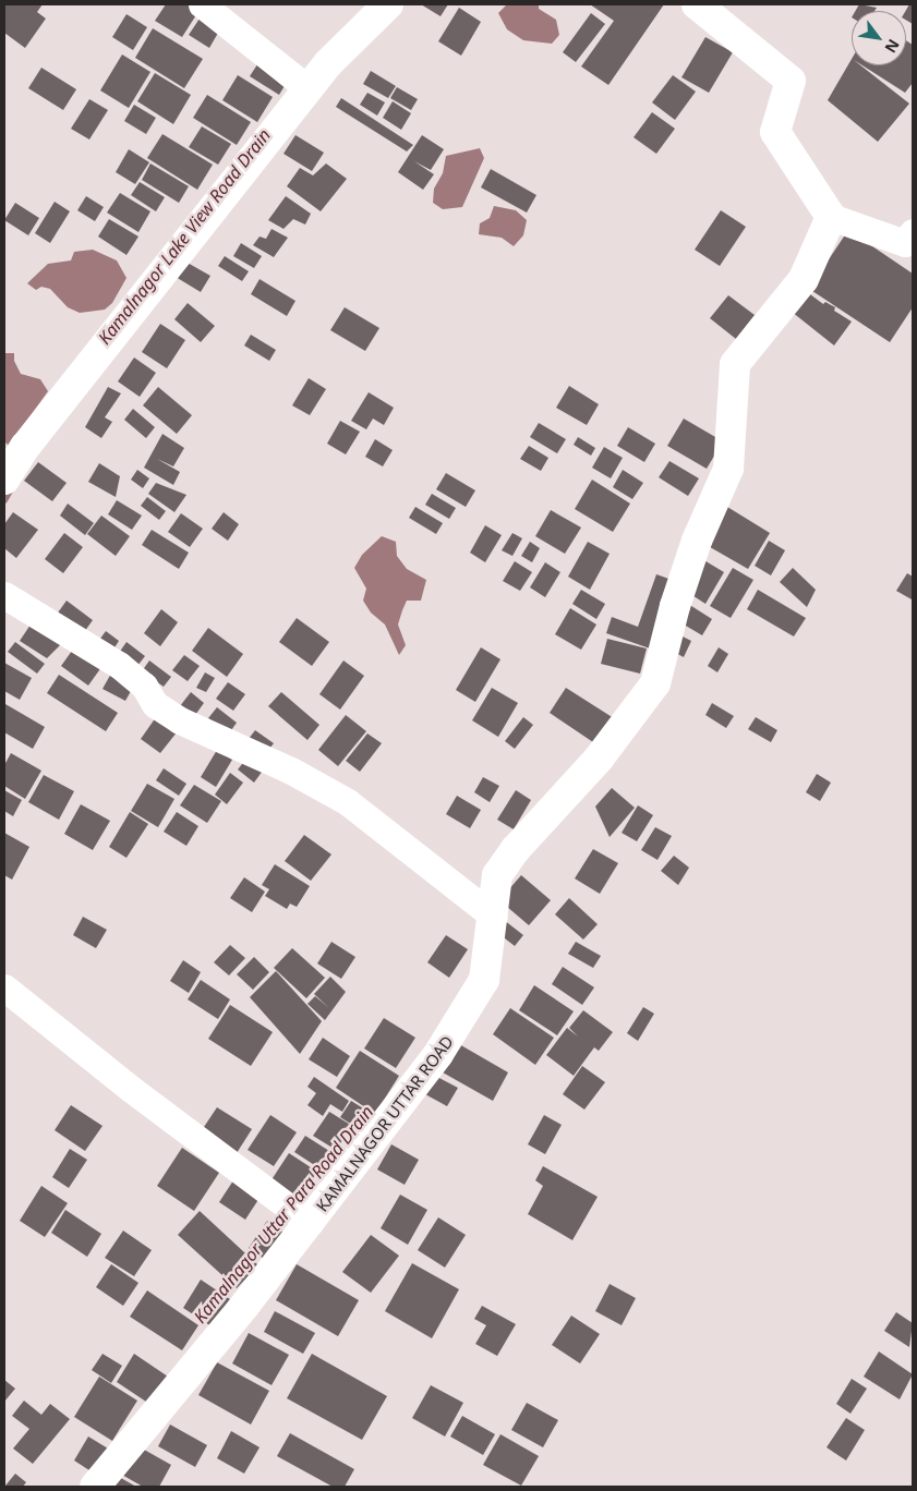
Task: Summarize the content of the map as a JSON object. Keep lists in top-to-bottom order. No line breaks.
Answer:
{"streets":{"street":["KAMALNAGOR UTTAR ROAD"]},"water":["Kamalnagor Lake View Road Drain","Kamalnagor Uttar Para Road Drain"],"north":"bottom right"}
